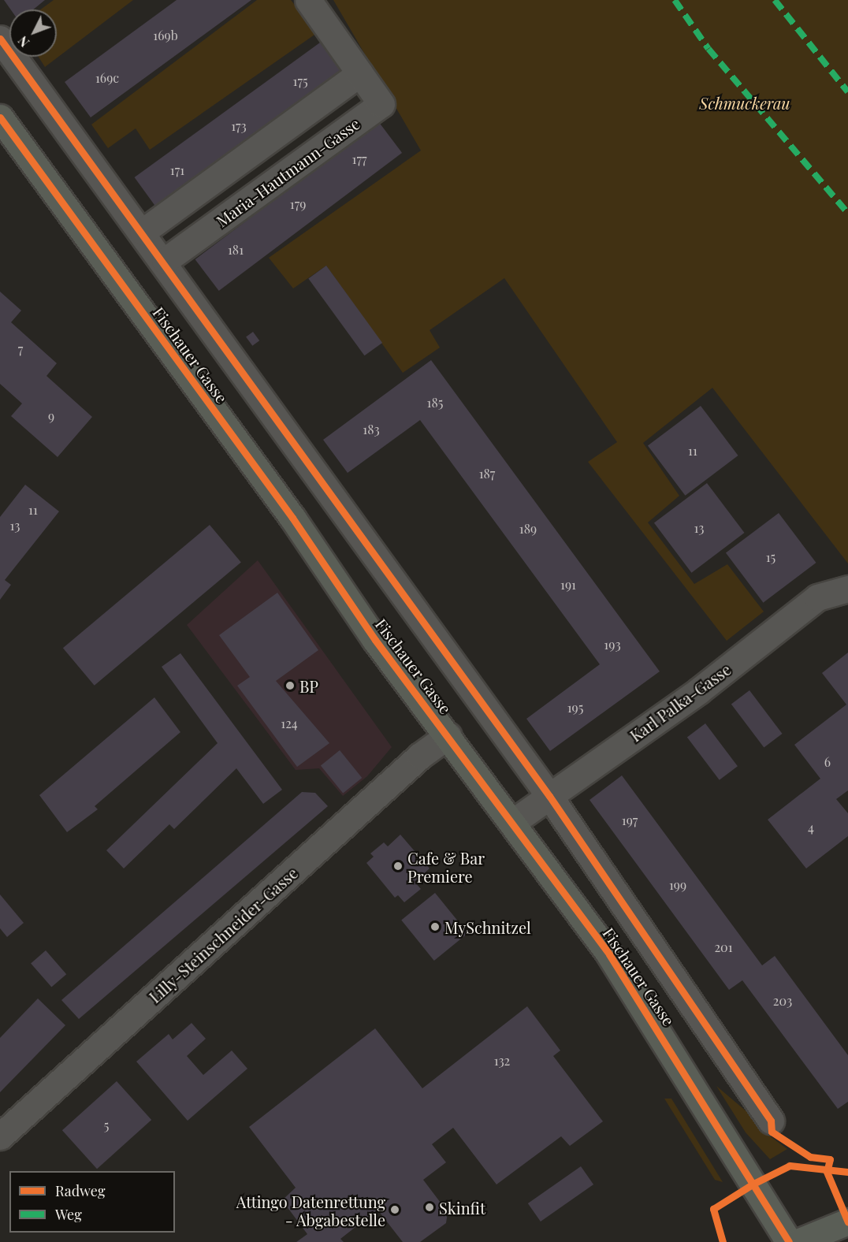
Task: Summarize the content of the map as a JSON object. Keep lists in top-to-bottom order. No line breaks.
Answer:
{"streets":{"main road":["Fischauer Gasse"],"street":["Maria-Hautmann-Gasse","Karl Palka-Gasse","Lilly-Steinschneider-Gasse"]},"crossings":[["Fischauer Gasse","Karl Palka-Gasse"],["Fischauer Gasse","Lilly-Steinschneider-Gasse"]],"parks":["Schmuckerau"],"places":["BP","Cafe & Bar Premiere","MySchnitzel","Skinfit","Attingo Datenrettung - Abgabestelle"],"house_numbers":["169b","169c","175","173","177","171","179","181","7","185","9","183","11","187","11","13","13","189","15","191","193","195","124","6","197","4","199","201","203","132","5"],"legend":["Radweg","Weg"],"north":"bottom left"}
